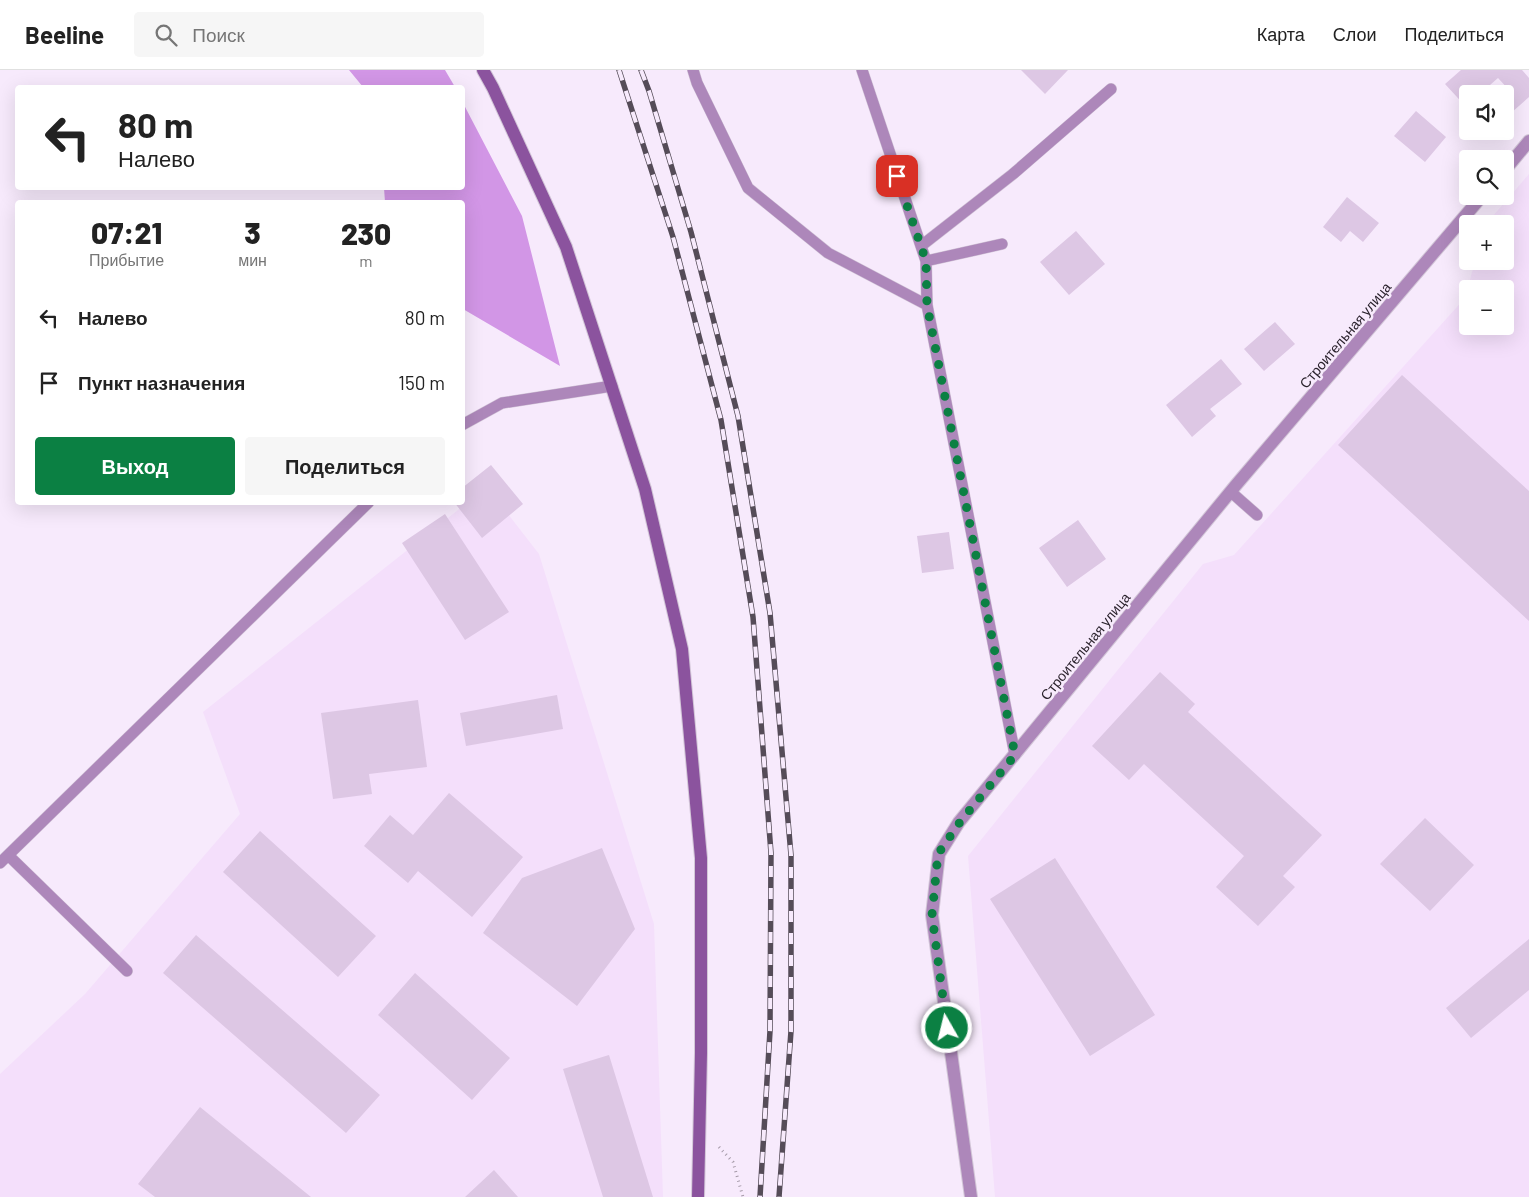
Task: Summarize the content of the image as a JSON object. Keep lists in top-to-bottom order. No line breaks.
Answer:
{"streets":{"street":["Строительная улица"]},"page":{"header":"Beeline","search":"Поиск","nav":["Карта","Слои","Поделиться"],"map_buttons":["+","−"],"turn":["80 m","Налево"],"eta":["07:21","Прибытие","3","мин","230","m"],"list":[{"name":"Налево","value":"80 m"},{"name":"Пункт назначения","value":"150 m"}],"buttons":["Выход","Поделиться"]}}
